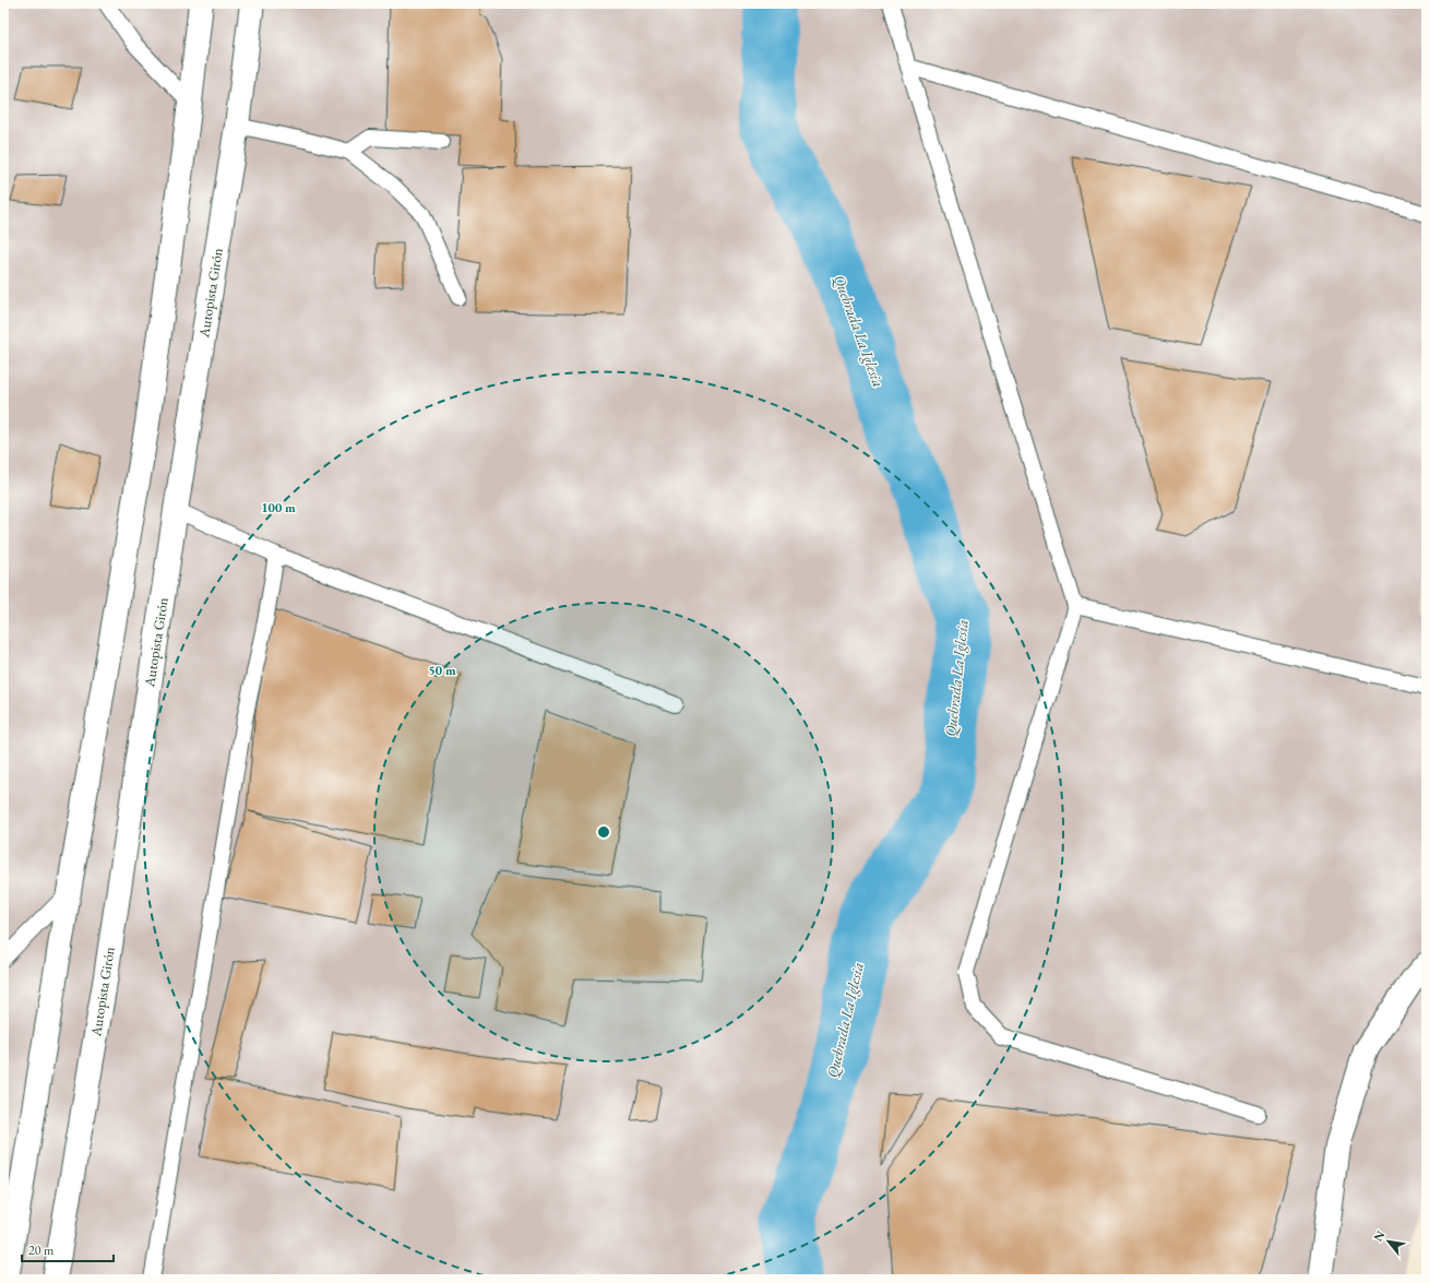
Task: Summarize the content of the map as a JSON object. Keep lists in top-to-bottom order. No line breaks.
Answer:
{"streets":{"main road":["Autopista Girón"]},"water":["Quebrada La Iglesia"],"scale_bar":"20 m","north":"top left","rings":["100 m","50 m"]}
